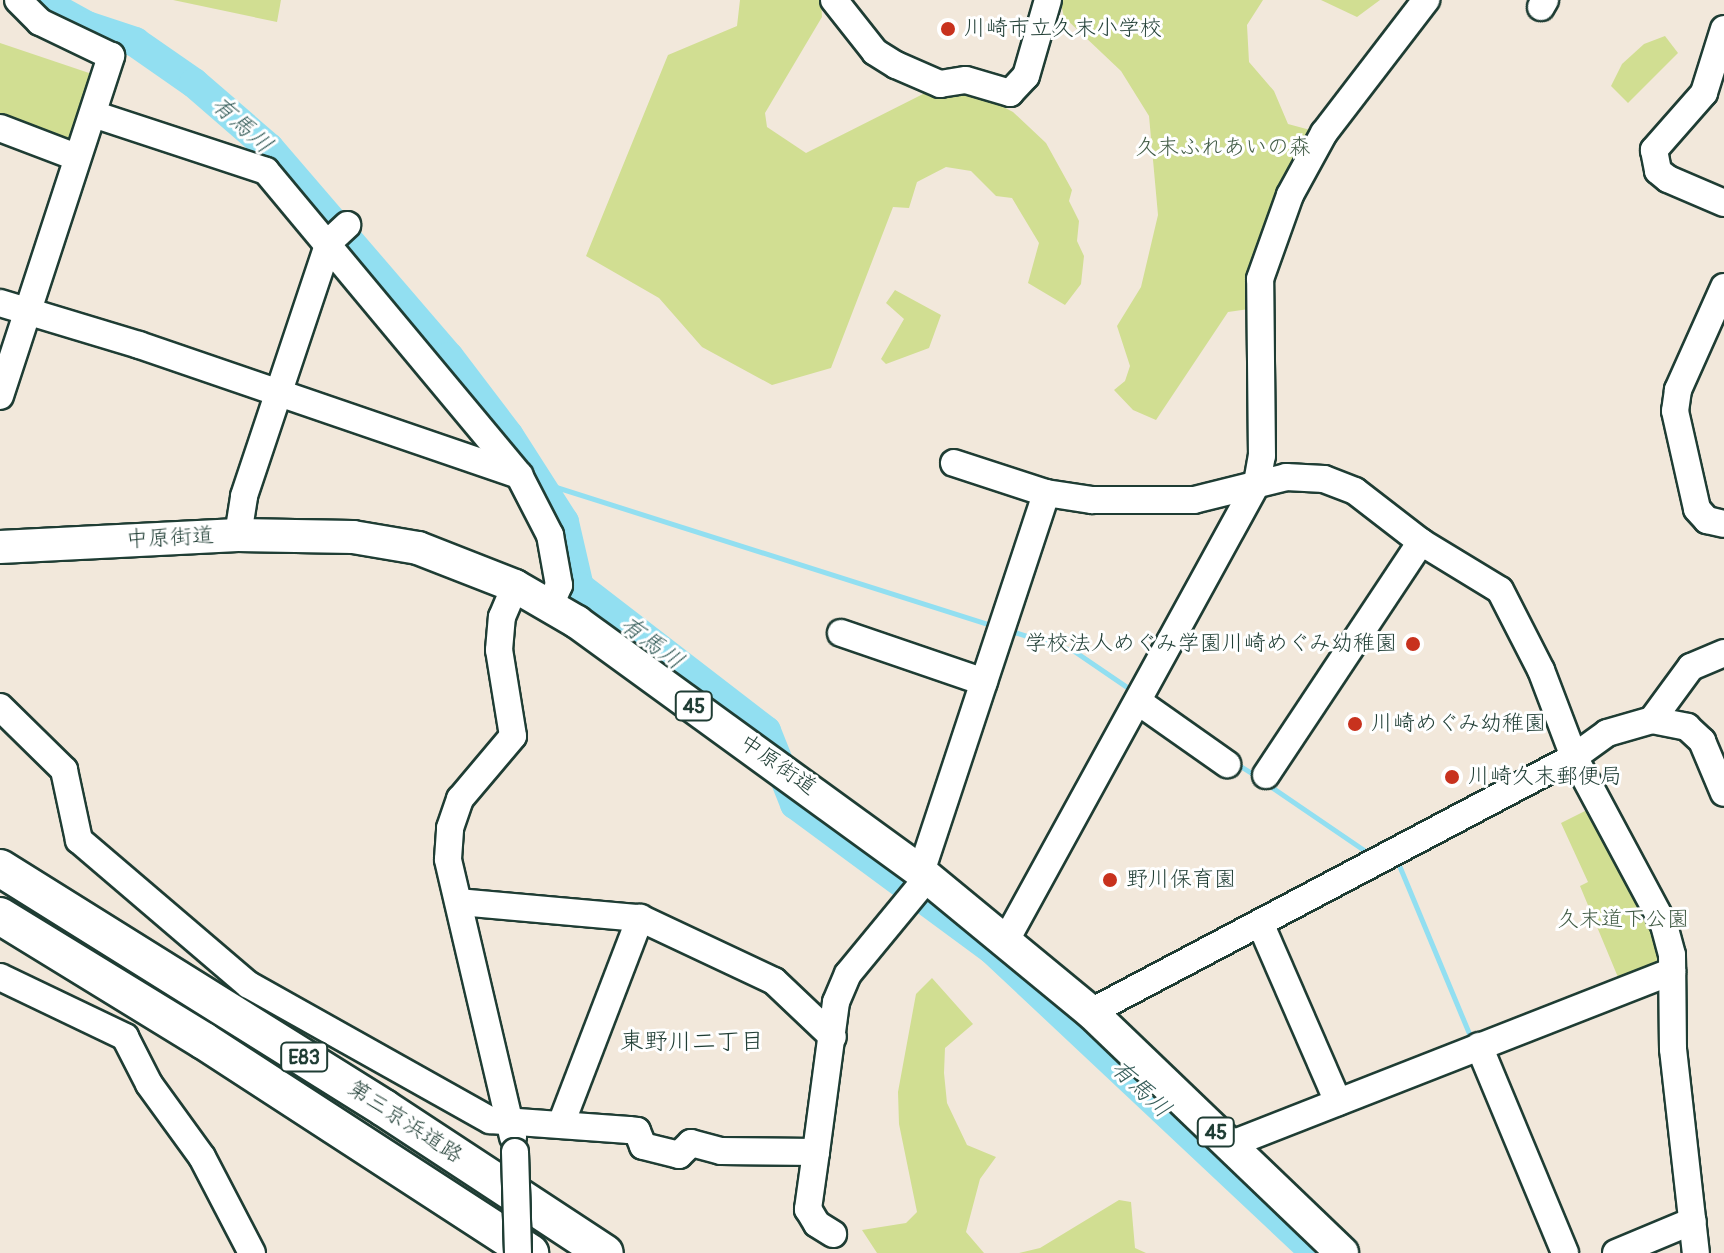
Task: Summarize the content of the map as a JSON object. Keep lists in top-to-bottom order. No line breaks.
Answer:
{"streets":{"highway":["E83","第三京浜道路"],"main road":["中原街道","45"]},"districts":["東野川二丁目"],"water":["有馬川"],"parks":["久末ふれあいの森","久末道下公園"],"places":["川崎市立久末小学校","学校法人めぐみ学園川崎めぐみ幼稚園","川崎めぐみ幼稚園","川崎久末郵便局","野川保育園"]}
